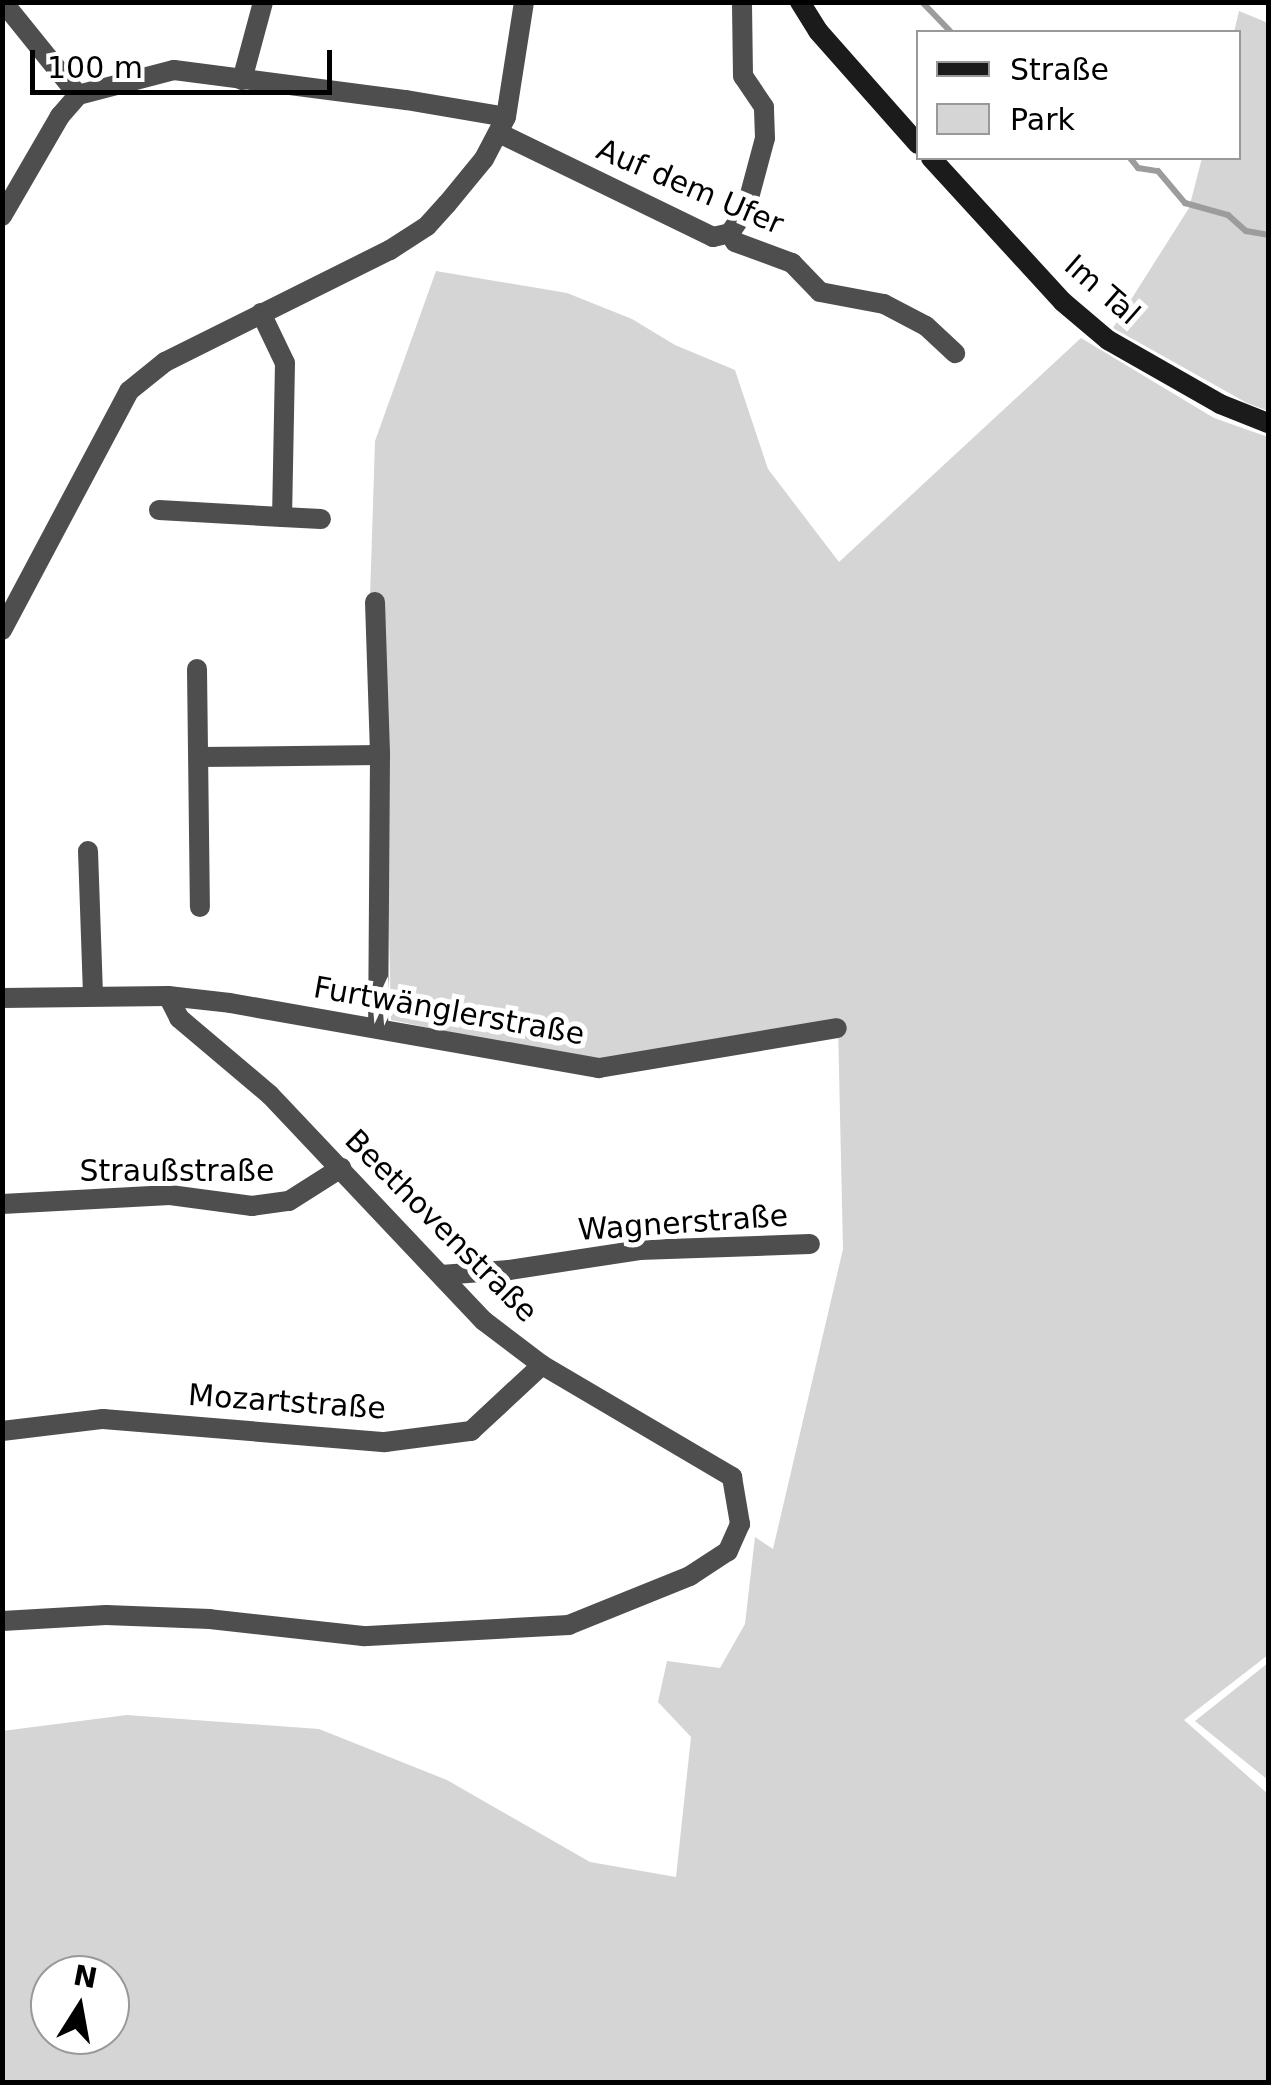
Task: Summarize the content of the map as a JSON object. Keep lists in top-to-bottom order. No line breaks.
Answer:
{"streets":{"main road":["Im Tal"],"street":["Auf dem Ufer","Furtwänglerstraße","Straußstraße","Wagnerstraße","Beethovenstraße","Mozartstraße"]},"crossings":[["Furtwänglerstraße","Beethovenstraße"],["Straußstraße","Beethovenstraße"],["Wagnerstraße","Beethovenstraße"],["Beethovenstraße","Mozartstraße"]],"legend":["Straße","Park"],"scale_bar":"100 m","north":"top"}
